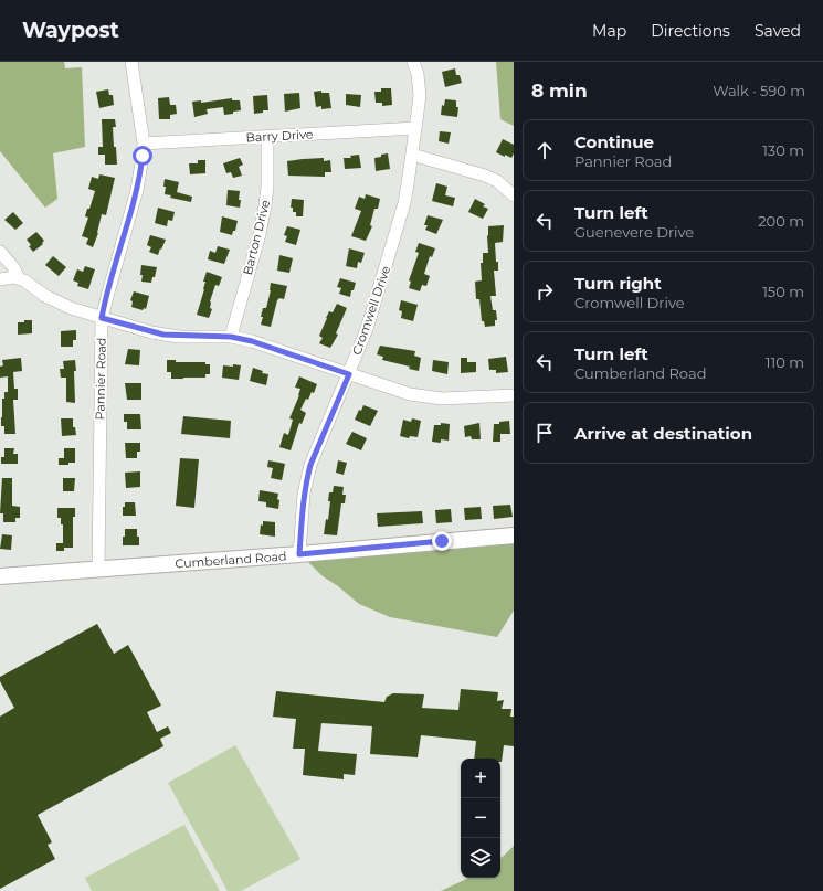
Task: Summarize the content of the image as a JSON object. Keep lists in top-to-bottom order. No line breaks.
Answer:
{"streets":{"main road":["Cumberland Road"],"street":["Barry Drive","Barton Drive","Cromwell Drive","Pannier Road"]},"crossings":[["Barry Drive","Barton Drive"],["Barry Drive","Cromwell Drive"],["Barry Drive","Pannier Road"],["Cromwell Drive","Cumberland Road"],["Pannier Road","Cumberland Road"]],"page":{"header":"Waypost","nav":["Map","Directions","Saved"],"heading":["8 min","Walk · 590 m"],"list":[["Continue","Pannier Road","130 m"],["Turn left","Guenevere Drive","200 m"],["Turn right","Cromwell Drive","150 m"],["Turn left","Cumberland Road","110 m"],"Arrive at destination"],"map_buttons":["+","−"]}}
